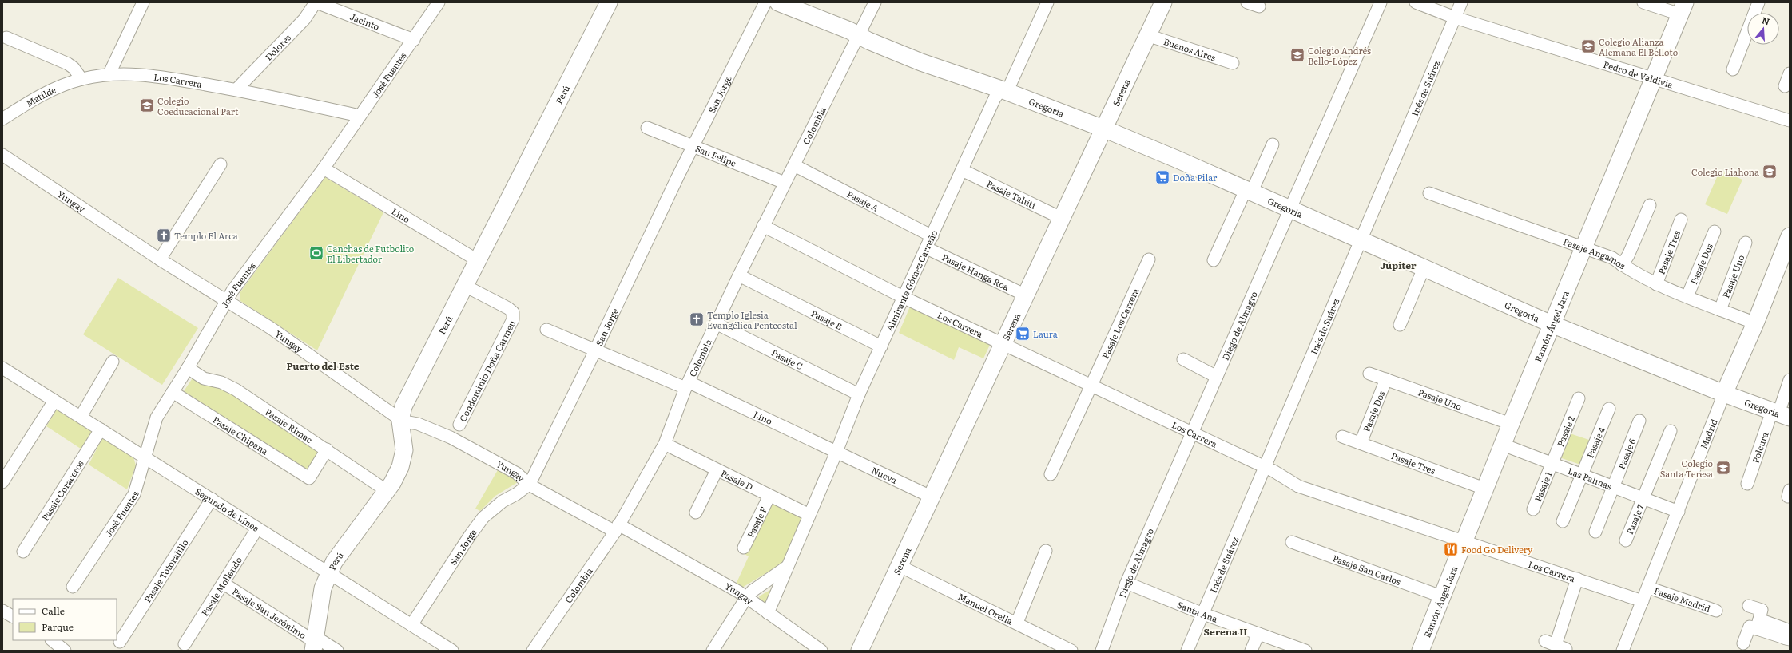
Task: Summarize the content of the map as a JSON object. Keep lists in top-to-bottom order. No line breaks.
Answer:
{"streets":{"street":["Jacinto","Dolores","Buenos Aires","Pedro de Valdivia","José Fuentes","Los Carrera","Inés de Suárez","Serena","Perú","San Jorge","Matilde","Gregoria","Colombia","San Felipe","Pasaje Tahiti","Pasaje A","Yungay","Lino","Pasaje Tres","Pasaje Angamos","Pasaje Dos","Pasaje Hanga Roa","Pasaje Uno","Almirante Gómez Carreño","Pasaje B","Pasaje Los Carrera","Diego de Almagro","Ramón Ángel Jara","Pasaje C","Condominio Doña Carmen","Pasaje Rimac","Pasaje 2","Madrid","Pasaje Chipana","Pasaje 4","Polcura","Pasaje 6","Nueva","Las Palmas","Pasaje D","Pasaje 1","Pasaje Coraceros","Segundo de Línea","Pasaje 7","Pasaje F","Pasaje San Carlos","Pasaje Totoralillo","Pasaje Mollendo","Pasaje Madrid","Manuel Orella","Santa Ana","Pasaje San Jerónimo"]},"crossings":[["Jacinto","Dolores"],["Jacinto","José Fuentes"],["Dolores","Los Carrera"],["Buenos Aires","Serena"],["Pedro de Valdivia","Inés de Suárez"],["Pedro de Valdivia","Ramón Ángel Jara"],["José Fuentes","Los Carrera"],["José Fuentes","Yungay"],["José Fuentes","Lino"],["José Fuentes","Pasaje Rimac"],["José Fuentes","Pasaje Chipana"],["José Fuentes","Segundo de Línea"],["Los Carrera","Inés de Suárez"],["Los Carrera","Serena"],["Los Carrera","Matilde"],["Los Carrera","Colombia"],["Los Carrera","Almirante Gómez Carreño"],["Los Carrera","Pasaje Los Carrera"],["Los Carrera","Diego de Almagro"],["Los Carrera","Ramón Ángel Jara"],["Los Carrera","Madrid"],["Inés de Suárez","Gregoria"],["Inés de Suárez","Santa Ana"],["Serena","Gregoria"],["Serena","Pasaje Tahiti"],["Serena","Pasaje Hanga Roa"],["Serena","Nueva"],["Serena","Manuel Orella"],["Perú","Yungay"],["Perú","Lino"],["Perú","Condominio Doña Carmen"],["Perú","Pasaje Rimac"],["Perú","Segundo de Línea"],["Perú","Pasaje San Jerónimo"],["San Jorge","San Felipe"],["San Jorge","Yungay"],["San Jorge","Lino"],["San Jorge","Segundo de Línea"],["Gregoria","Colombia"],["Gregoria","Almirante Gómez Carreño"],["Gregoria","Diego de Almagro"],["Gregoria","Ramón Ángel Jara"],["Gregoria","Madrid"],["Gregoria","Polcura"],["Colombia","San Felipe"],["Colombia","Pasaje A"],["Colombia","Yungay"],["Colombia","Lino"],["Colombia","Pasaje B"],["Colombia","Pasaje C"],["Colombia","Pasaje D"],["Pasaje Tahiti","Almirante Gómez Carreño"],["Pasaje A","Almirante Gómez Carreño"],["Yungay","Almirante Gómez Carreño"],["Lino","Almirante Gómez Carreño"],["Lino","Nueva"],["Pasaje Tres","Pasaje Angamos"],["Pasaje Tres","Pasaje Dos"],["Pasaje Tres","Ramón Ángel Jara"],["Pasaje Angamos","Pasaje Dos"],["Pasaje Angamos","Pasaje Uno"],["Pasaje Angamos","Ramón Ángel Jara"],["Pasaje Angamos","Madrid"],["Pasaje Dos","Pasaje Uno"],["Pasaje Hanga Roa","Almirante Gómez Carreño"],["Pasaje Uno","Ramón Ángel Jara"],["Almirante Gómez Carreño","Pasaje B"],["Almirante Gómez Carreño","Pasaje C"],["Almirante Gómez Carreño","Nueva"],["Almirante Gómez Carreño","Pasaje D"],["Diego de Almagro","Santa Ana"],["Ramón Ángel Jara","Las Palmas"],["Ramón Ángel Jara","Pasaje San Carlos"],["Pasaje Rimac","Pasaje Chipana"],["Pasaje 2","Las Palmas"],["Pasaje 2","Pasaje 1"],["Madrid","Las Palmas"],["Madrid","Pasaje Madrid"],["Pasaje 4","Las Palmas"],["Pasaje 6","Las Palmas"],["Las Palmas","Pasaje 1"],["Las Palmas","Pasaje 7"],["Pasaje D","Pasaje F"],["Pasaje Coraceros","Segundo de Línea"],["Segundo de Línea","Pasaje Totoralillo"],["Segundo de Línea","Pasaje Mollendo"],["Pasaje Mollendo","Pasaje San Jerónimo"]],"districts":["Júpiter","Puerto del Este","Serena II"],"places":{"school or university":["Colegio Alianza Alemana El Belloto","Colegio Andrés Bello-López","Colegio Coeducacional Part","Colegio Liahona","Colegio Santa Teresa"],"supermarket":["Doña Pilar","Laura"],"church":["Templo El Arca","Templo Iglesia Evangélica Pentcostal"],"sports":["Canchas de Futbolito El Libertador"],"restaurant":["Food Go Delivery"]},"legend":["Calle","Parque"],"north":"top"}
